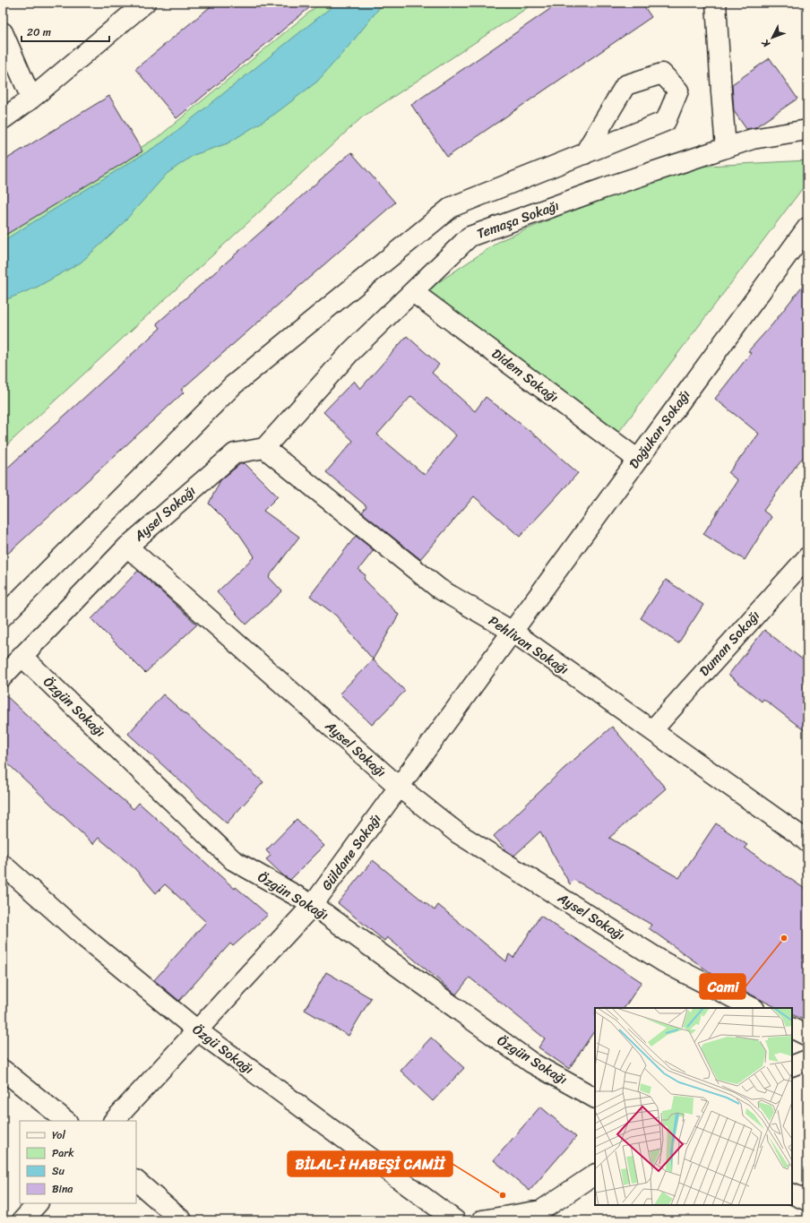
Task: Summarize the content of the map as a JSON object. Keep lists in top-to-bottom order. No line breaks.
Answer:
{"streets":{"street":["Temaşa Sokağı","Didem Sokağı","Doğukan Sokağı","Aysel Sokağı","Duman Sokağı","Pehlivan Sokağı","Özgün Sokağı","Güldane Sokağı","Özgü Sokağı"]},"crossings":[["Temaşa Sokağı","Didem Sokağı"],["Temaşa Sokağı","Aysel Sokağı"],["Temaşa Sokağı","Pehlivan Sokağı"],["Didem Sokağı","Doğukan Sokağı"],["Doğukan Sokağı","Pehlivan Sokağı"],["Doğukan Sokağı","Güldane Sokağı"],["Aysel Sokağı","Pehlivan Sokağı"],["Aysel Sokağı","Güldane Sokağı"],["Duman Sokağı","Pehlivan Sokağı"],["Pehlivan Sokağı","Güldane Sokağı"],["Özgün Sokağı","Güldane Sokağı"],["Güldane Sokağı","Özgü Sokağı"]],"places":["Cami","BİLAL-İ HABEŞİ CAMİİ"],"legend":["Yol","Park","Su","Bina"],"scale_bar":"20 m","north":"bottom left"}
